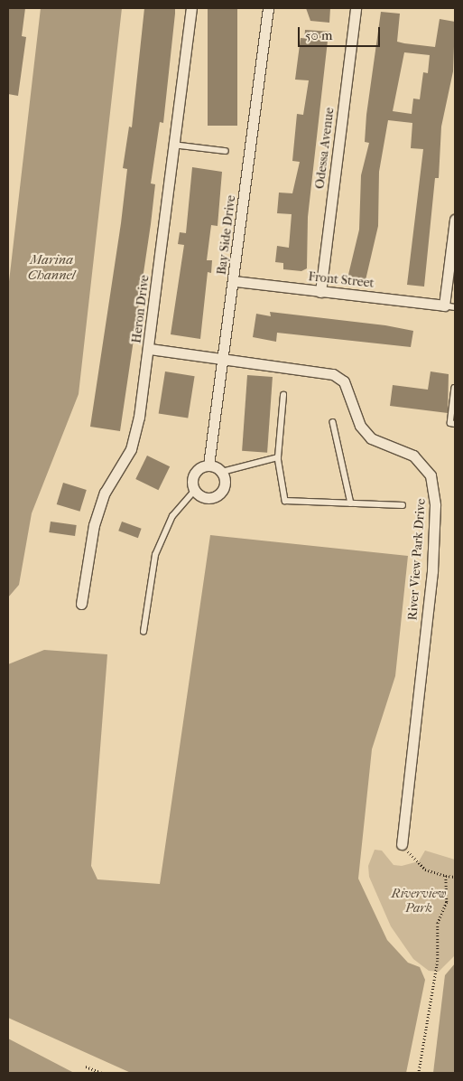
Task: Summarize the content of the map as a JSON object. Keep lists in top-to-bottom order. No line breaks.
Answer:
{"streets":{"street":["Odessa Avenue","Bay Side Drive","Front Street","Heron Drive","River View Park Drive"]},"crossings":[["Odessa Avenue","Front Street"],["Bay Side Drive","Front Street"],["Bay Side Drive","River View Park Drive"],["Heron Drive","River View Park Drive"]],"water":["Marina Channel"],"parks":["Riverview Park"],"scale_bar":"50 m"}
